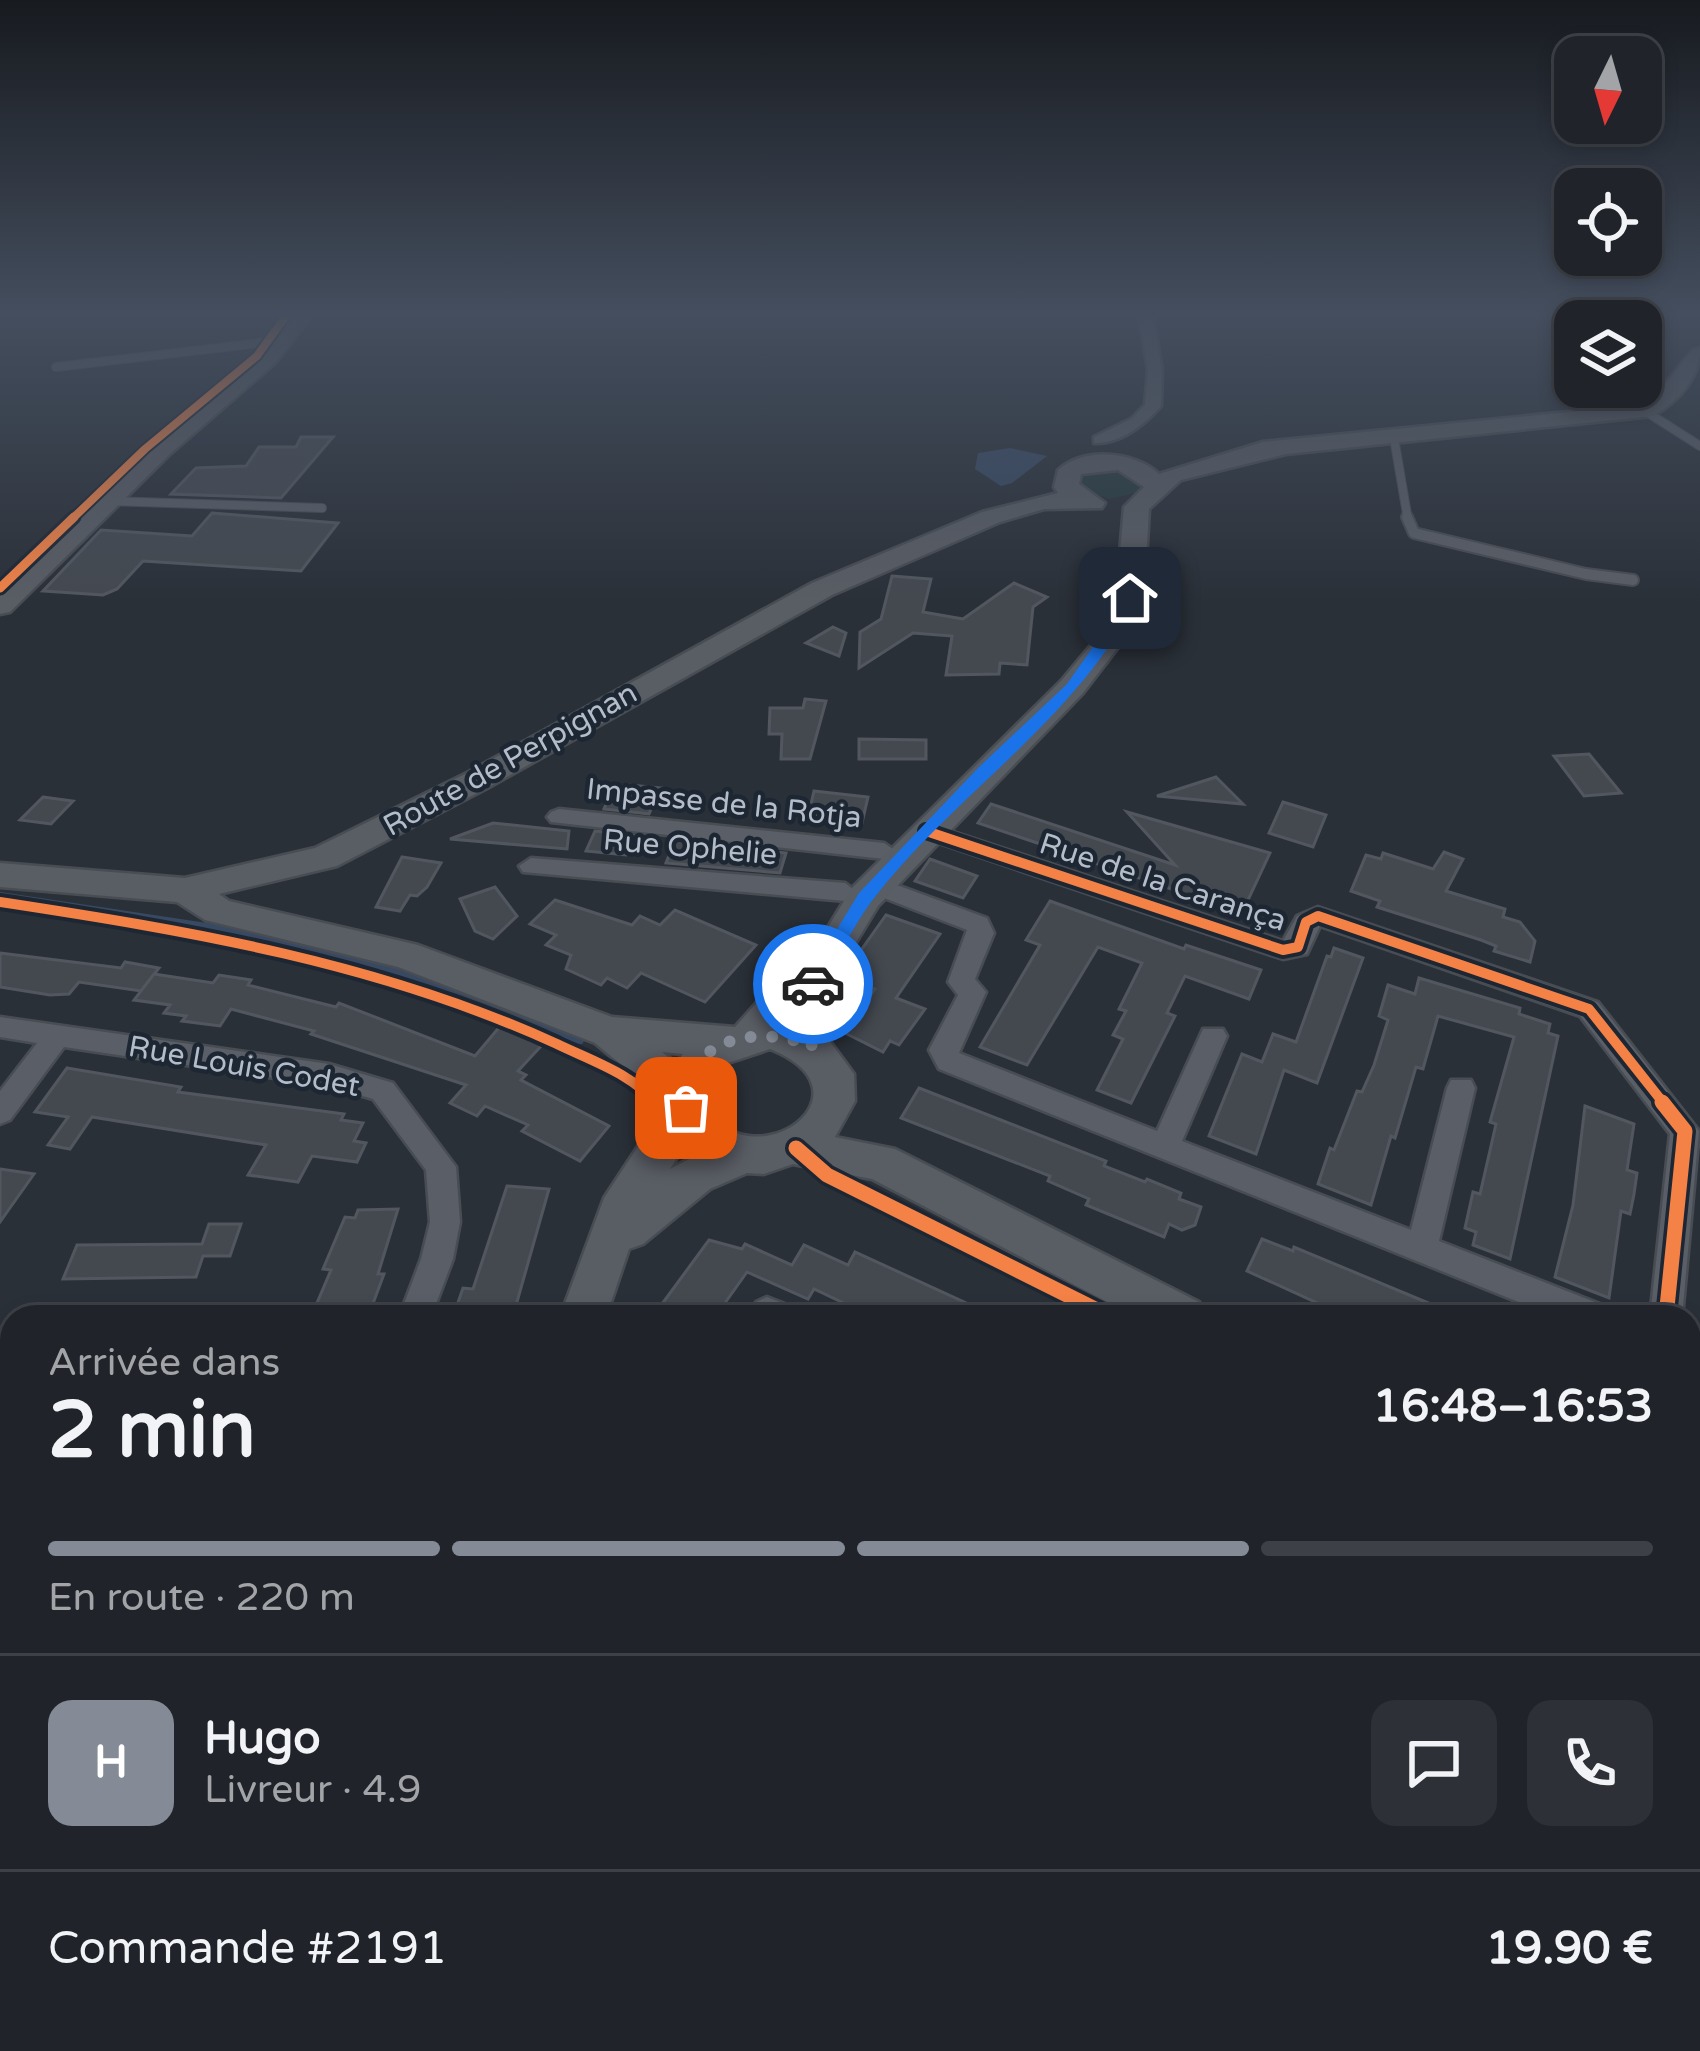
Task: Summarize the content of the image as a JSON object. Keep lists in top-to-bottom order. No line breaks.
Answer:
{"streets":{"main road":["Route de Perpignan"],"street":["Impasse de la Rotja","Rue Ophelie","Rue de la Carança","Rue Louis Codet"]},"north":"bottom","page":{"heading":["2 min","Arrivée dans","16:48–16:53"],"panel":["Hugo","Livreur · 4.9","Commande #2191","19.90 €"],"bar":"En route · 220 m","round":"H"}}
